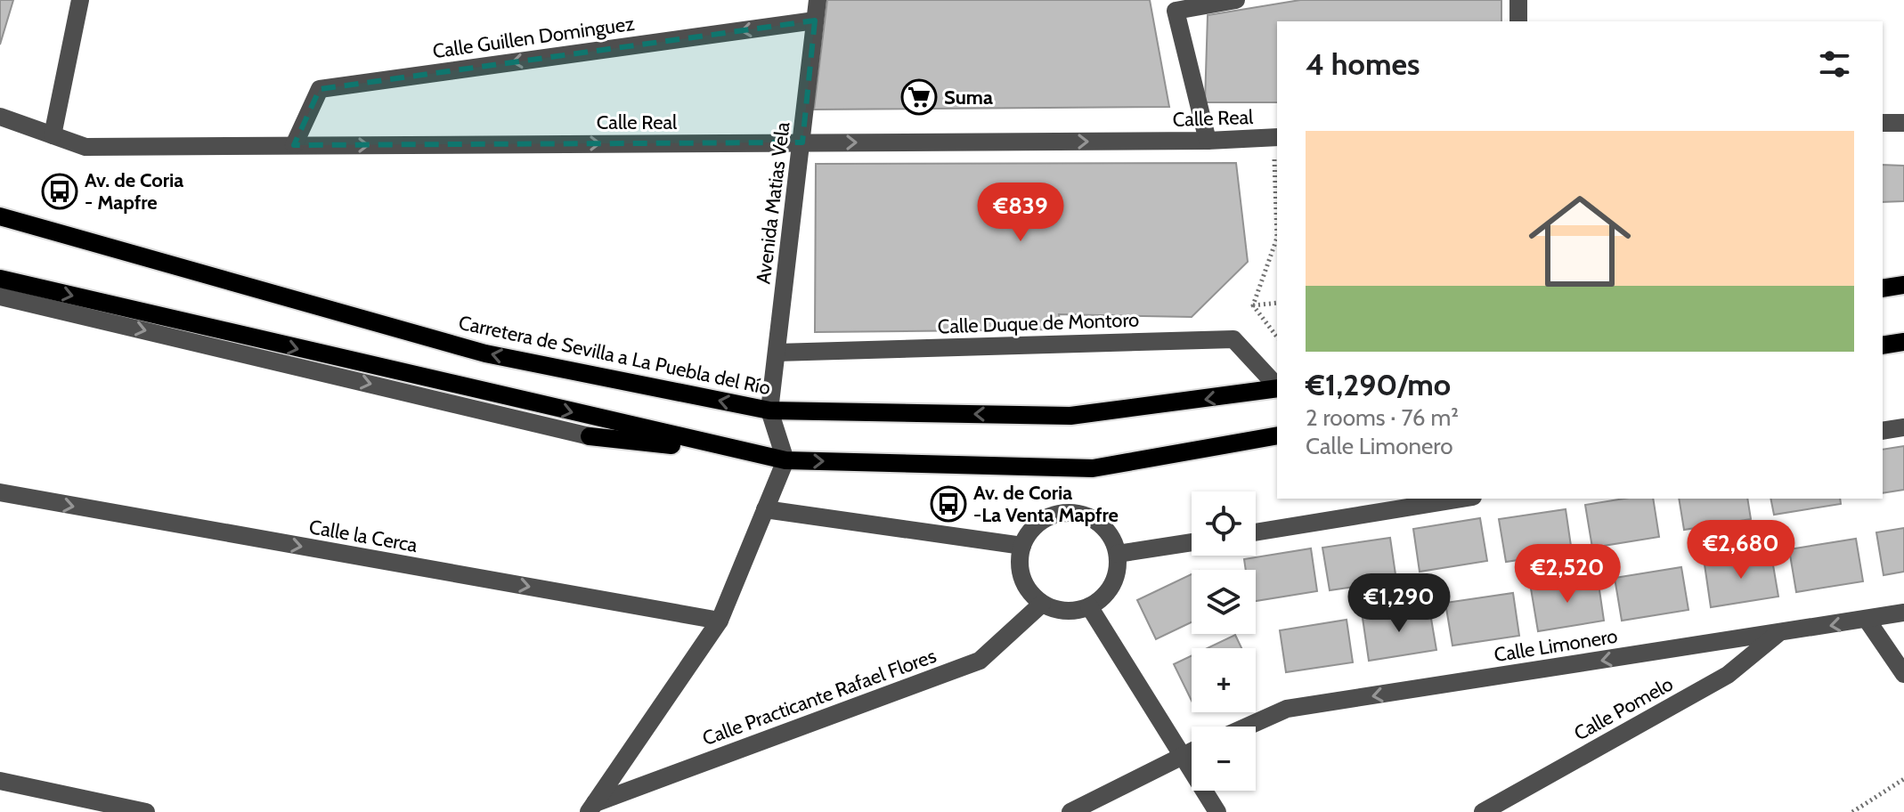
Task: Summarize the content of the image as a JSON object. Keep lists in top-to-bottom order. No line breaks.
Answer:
{"streets":{"main road":["Carretera de Sevilla a La Puebla del Río"],"street":["Calle Guillen Dominguez","Calle Real","Avenida Matias Vela","Calle Duque de Montoro","Calle la Cerca","Calle Limonero","Calle Practicante Rafael Flores","Calle Pomelo"]},"crossings":[["Calle Guillen Dominguez","Calle Real"],["Calle Guillen Dominguez","Avenida Matias Vela"],["Calle Real","Avenida Matias Vela"],["Avenida Matias Vela","Calle Duque de Montoro"],["Avenida Matias Vela","Carretera de Sevilla a La Puebla del Río"],["Calle Limonero","Calle Pomelo"]],"one_way":["Calle Guillen Dominguez","Calle Real","Calle la Cerca","Calle Limonero"],"places":{"supermarket":["Suma"],"bus stop":["Av. de Coria - Mapfre","Av. de Coria -La Venta Mapfre"]},"page":{"heading":"4 homes","list":[{"name":"€1,290/mo","note":"2 rooms · 76 m² · Calle Limonero"}],"price":["€839","€2,680","€2,520","€1,290"],"map_buttons":["+","−"]}}
